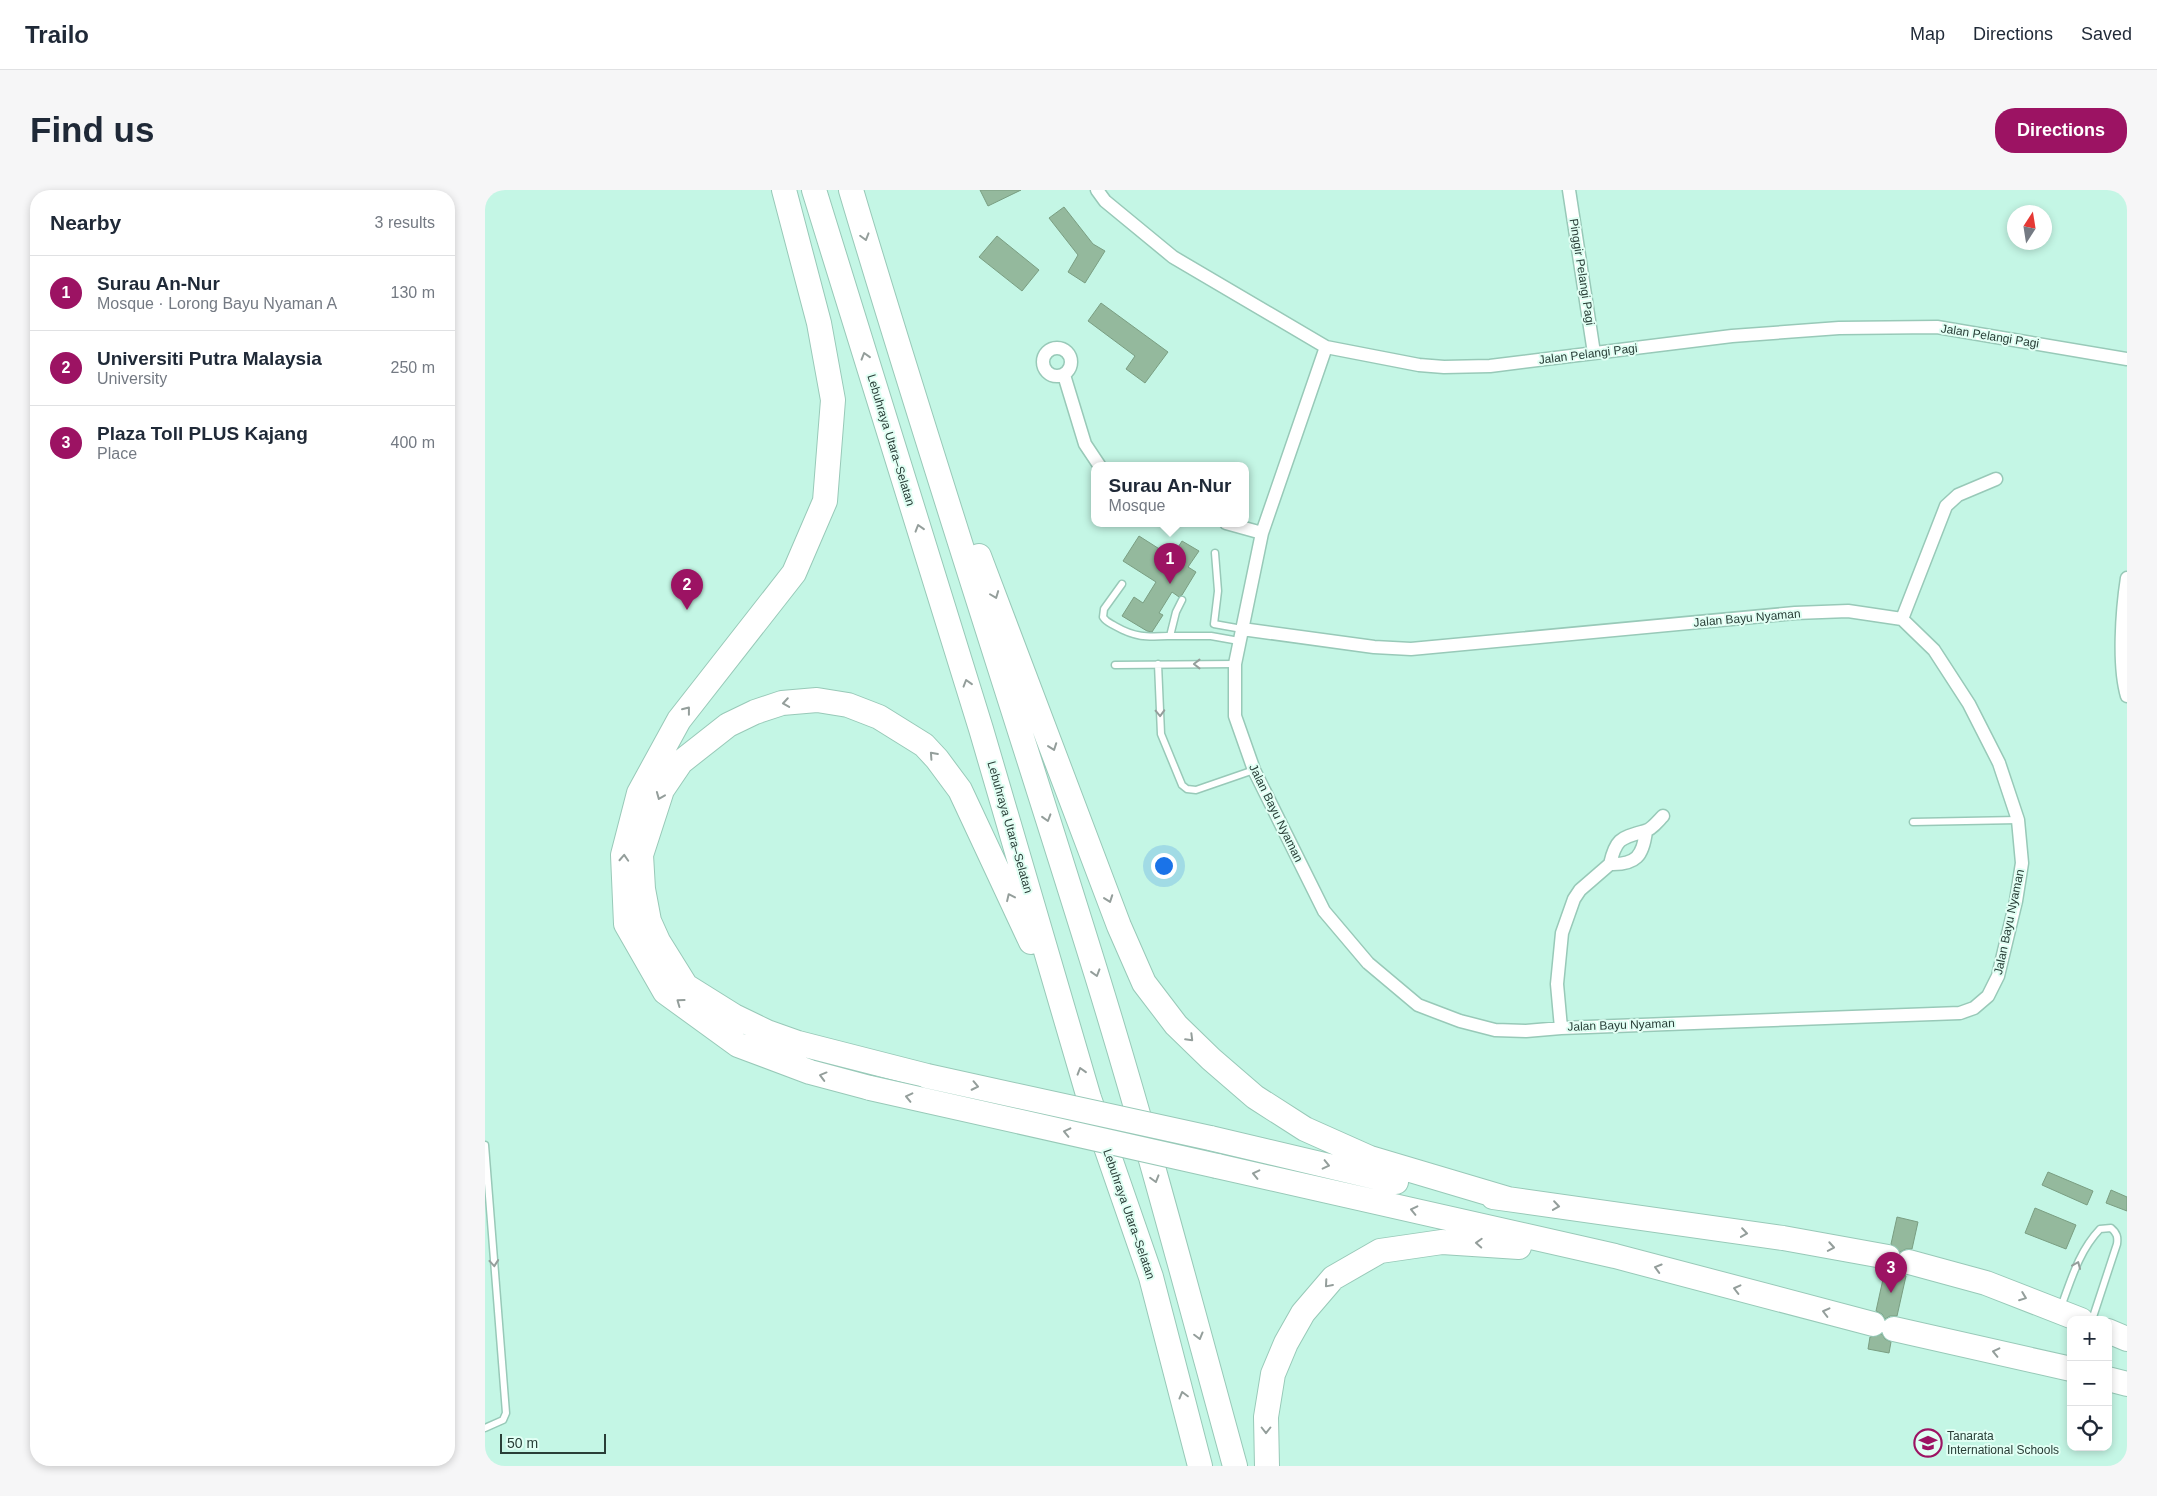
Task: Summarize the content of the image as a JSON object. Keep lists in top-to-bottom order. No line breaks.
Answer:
{"streets":{"highway":["Lebuhraya Utara–Selatan"],"street":["Pinggir Pelangi Pagi","Jalan Pelangi Pagi","Jalan Bayu Nyaman"]},"crossings":[["Pinggir Pelangi Pagi","Jalan Pelangi Pagi"],["Jalan Pelangi Pagi","Jalan Bayu Nyaman"]],"places":{"school or university":["Tanarata International Schools"]},"scale_bar":"50 m","north":"top","page":{"header":"Trailo","nav":["Map","Directions","Saved"],"buttons":"Directions","title":"Find us","heading":["Nearby","3 results"],"list":[{"mark":"1","name":"Surau An-Nur","note":"Mosque · Lorong Bayu Nyaman A","value":"130 m"},{"mark":"2","name":"Universiti Putra Malaysia","note":"University","value":"250 m"},{"mark":"3","name":"Plaza Toll PLUS Kajang","note":"Place","value":"400 m"}],"popup":["Surau An-Nur","Mosque"],"pins":["1","2","3"],"map_buttons":["+","−"],"scale":"50 m"}}
